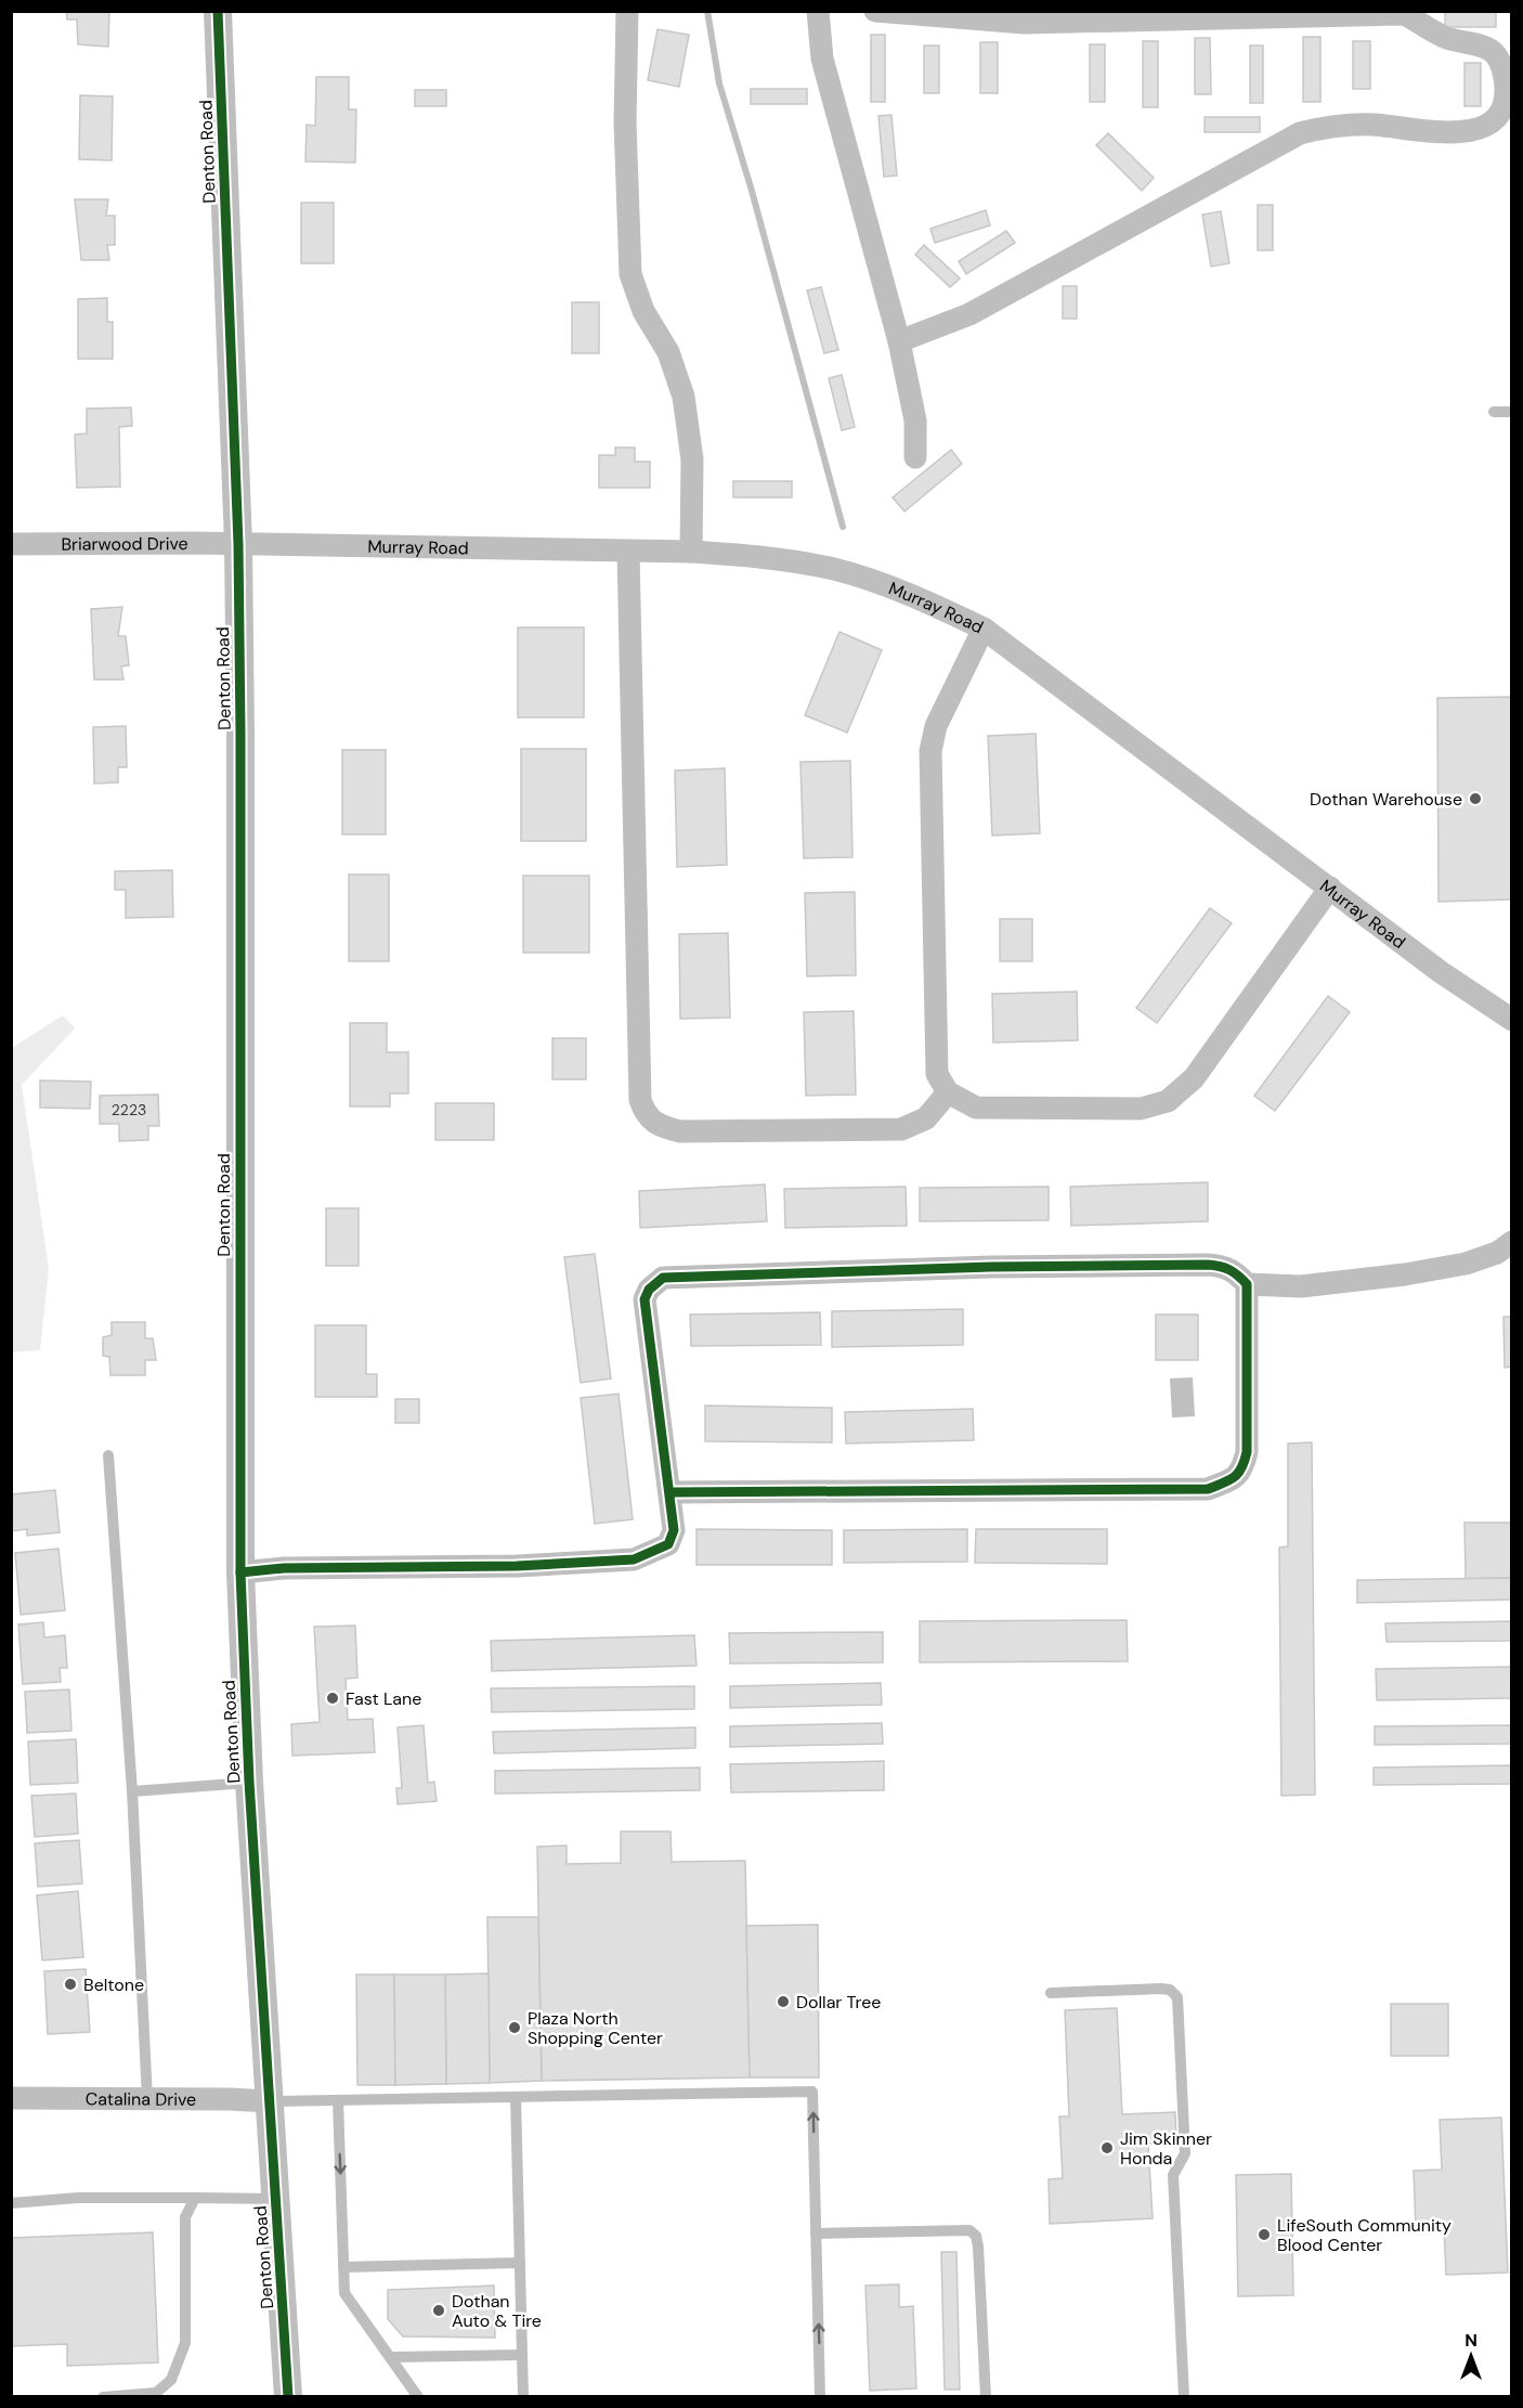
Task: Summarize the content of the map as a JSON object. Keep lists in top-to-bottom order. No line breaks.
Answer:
{"streets":{"street":["Denton Road","Briarwood Drive","Murray Road","Catalina Drive"]},"crossings":[["Denton Road","Briarwood Drive"],["Denton Road","Murray Road"],["Denton Road","Catalina Drive"],["Briarwood Drive","Murray Road"]],"places":["Dothan Warehouse","Fast Lane","Beltone","Dollar Tree","Plaza North Shopping Center","Jim Skinner Honda","LifeSouth Community Blood Center","Dothan Auto & Tire"],"house_numbers":["2223"],"north":"top"}
